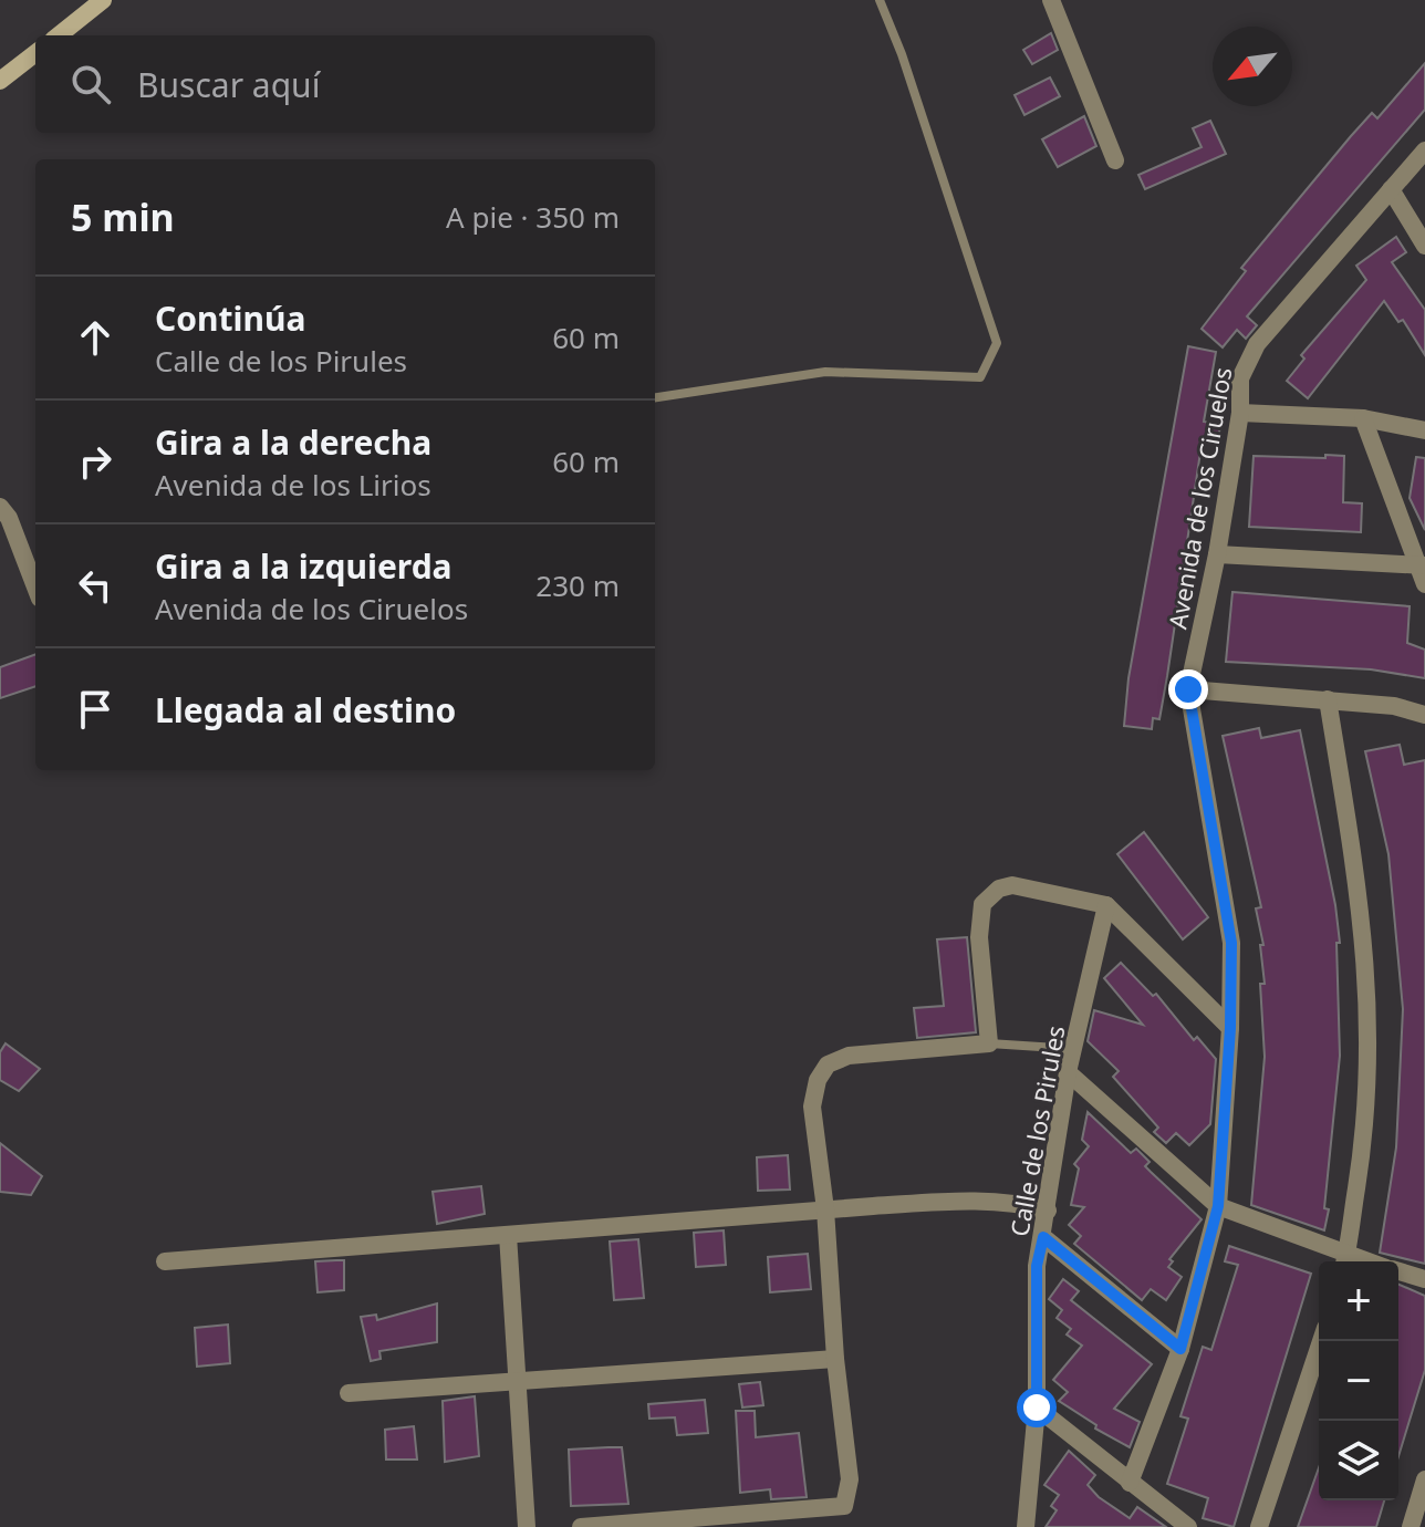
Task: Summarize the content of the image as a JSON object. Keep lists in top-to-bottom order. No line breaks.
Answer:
{"streets":{"street":["Avenida de los Ciruelos","Calle de los Pirules"]},"north":"bottom left","page":{"search":"Buscar aquí","heading":["5 min","A pie · 350 m"],"list":[["Continúa","Calle de los Pirules","60 m"],["Gira a la derecha","Avenida de los Lirios","60 m"],["Gira a la izquierda","Avenida de los Ciruelos","230 m"],"Llegada al destino"],"map_buttons":["+","−"]}}
